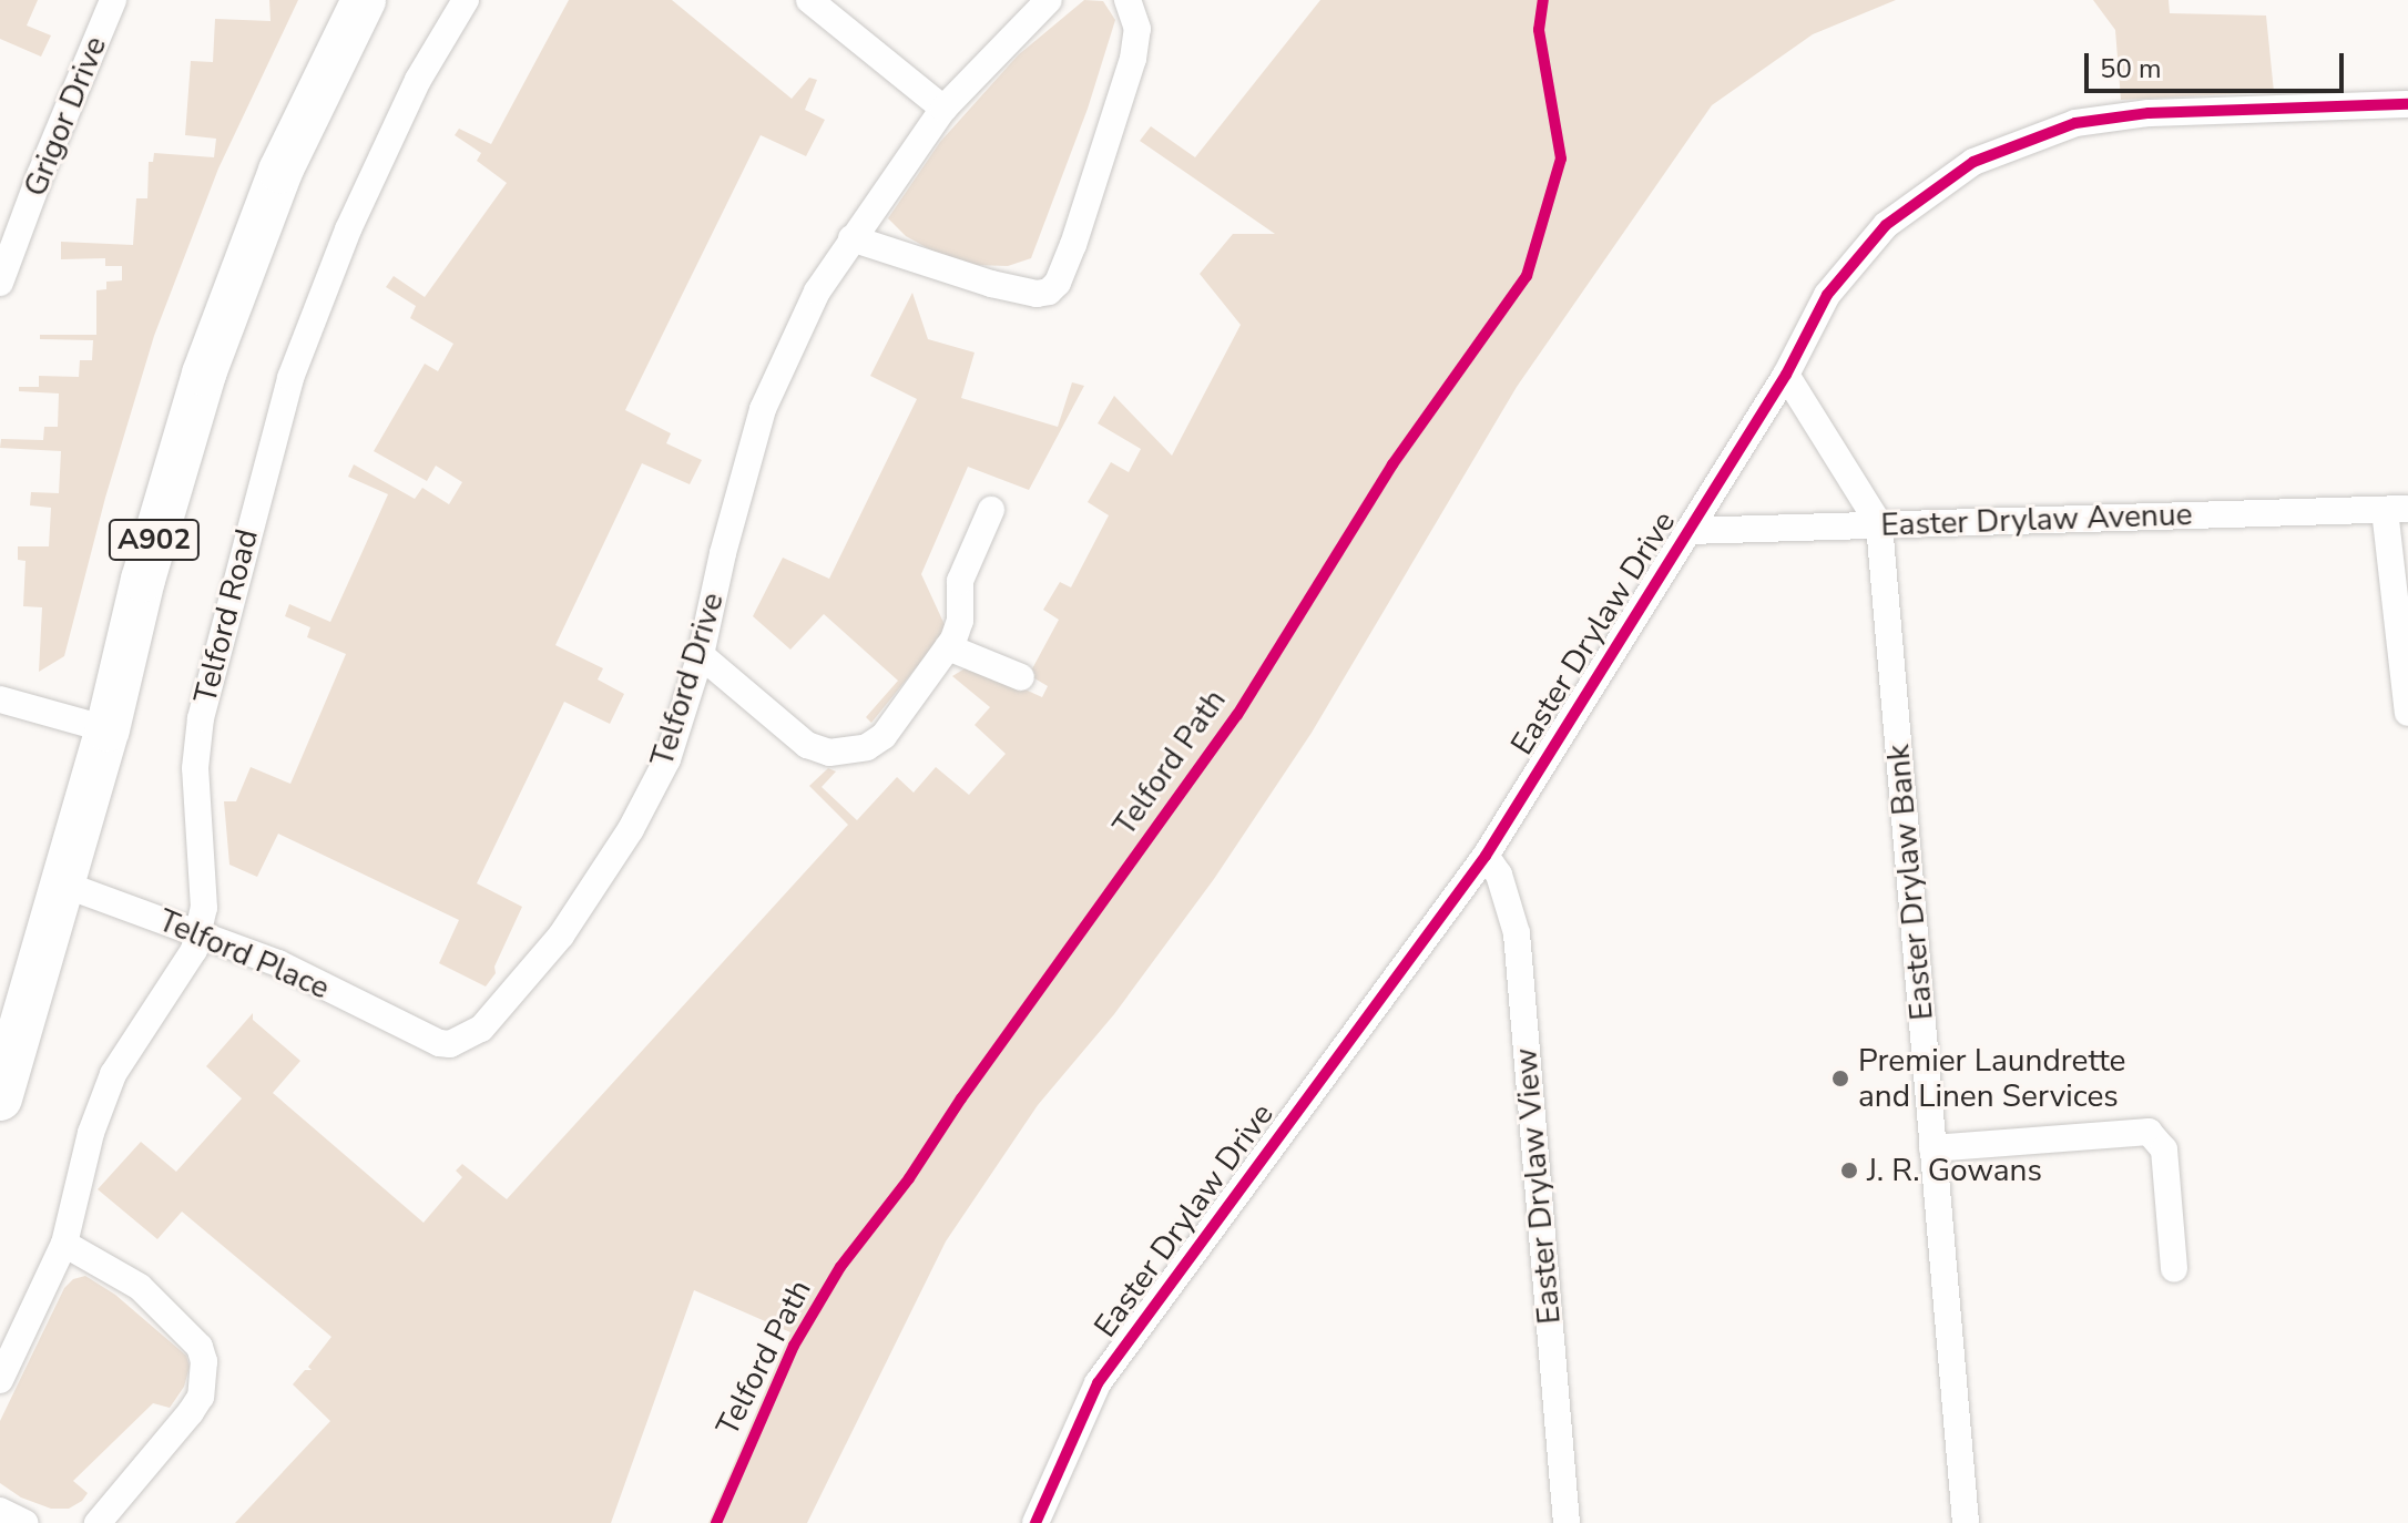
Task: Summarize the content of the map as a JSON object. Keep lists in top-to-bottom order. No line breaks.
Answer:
{"streets":{"main road":["A902"],"street":["Grigor Drive","Easter Drylaw Avenue","Telford Road","Easter Drylaw Drive","Telford Drive","Easter Drylaw Bank","Telford Place","Easter Drylaw View"],"cycle path":["Telford Path"]},"crossings":[["Easter Drylaw Avenue","Easter Drylaw Drive"],["Easter Drylaw Avenue","Easter Drylaw Bank"],["A902","Telford Place"],["Telford Road","Telford Place"],["Easter Drylaw Drive","Easter Drylaw Bank"],["Easter Drylaw Drive","Easter Drylaw View"],["Telford Drive","Telford Place"]],"places":["Premier Laundrette and Linen Services","J. R. Gowans"],"scale_bar":"50 m"}
